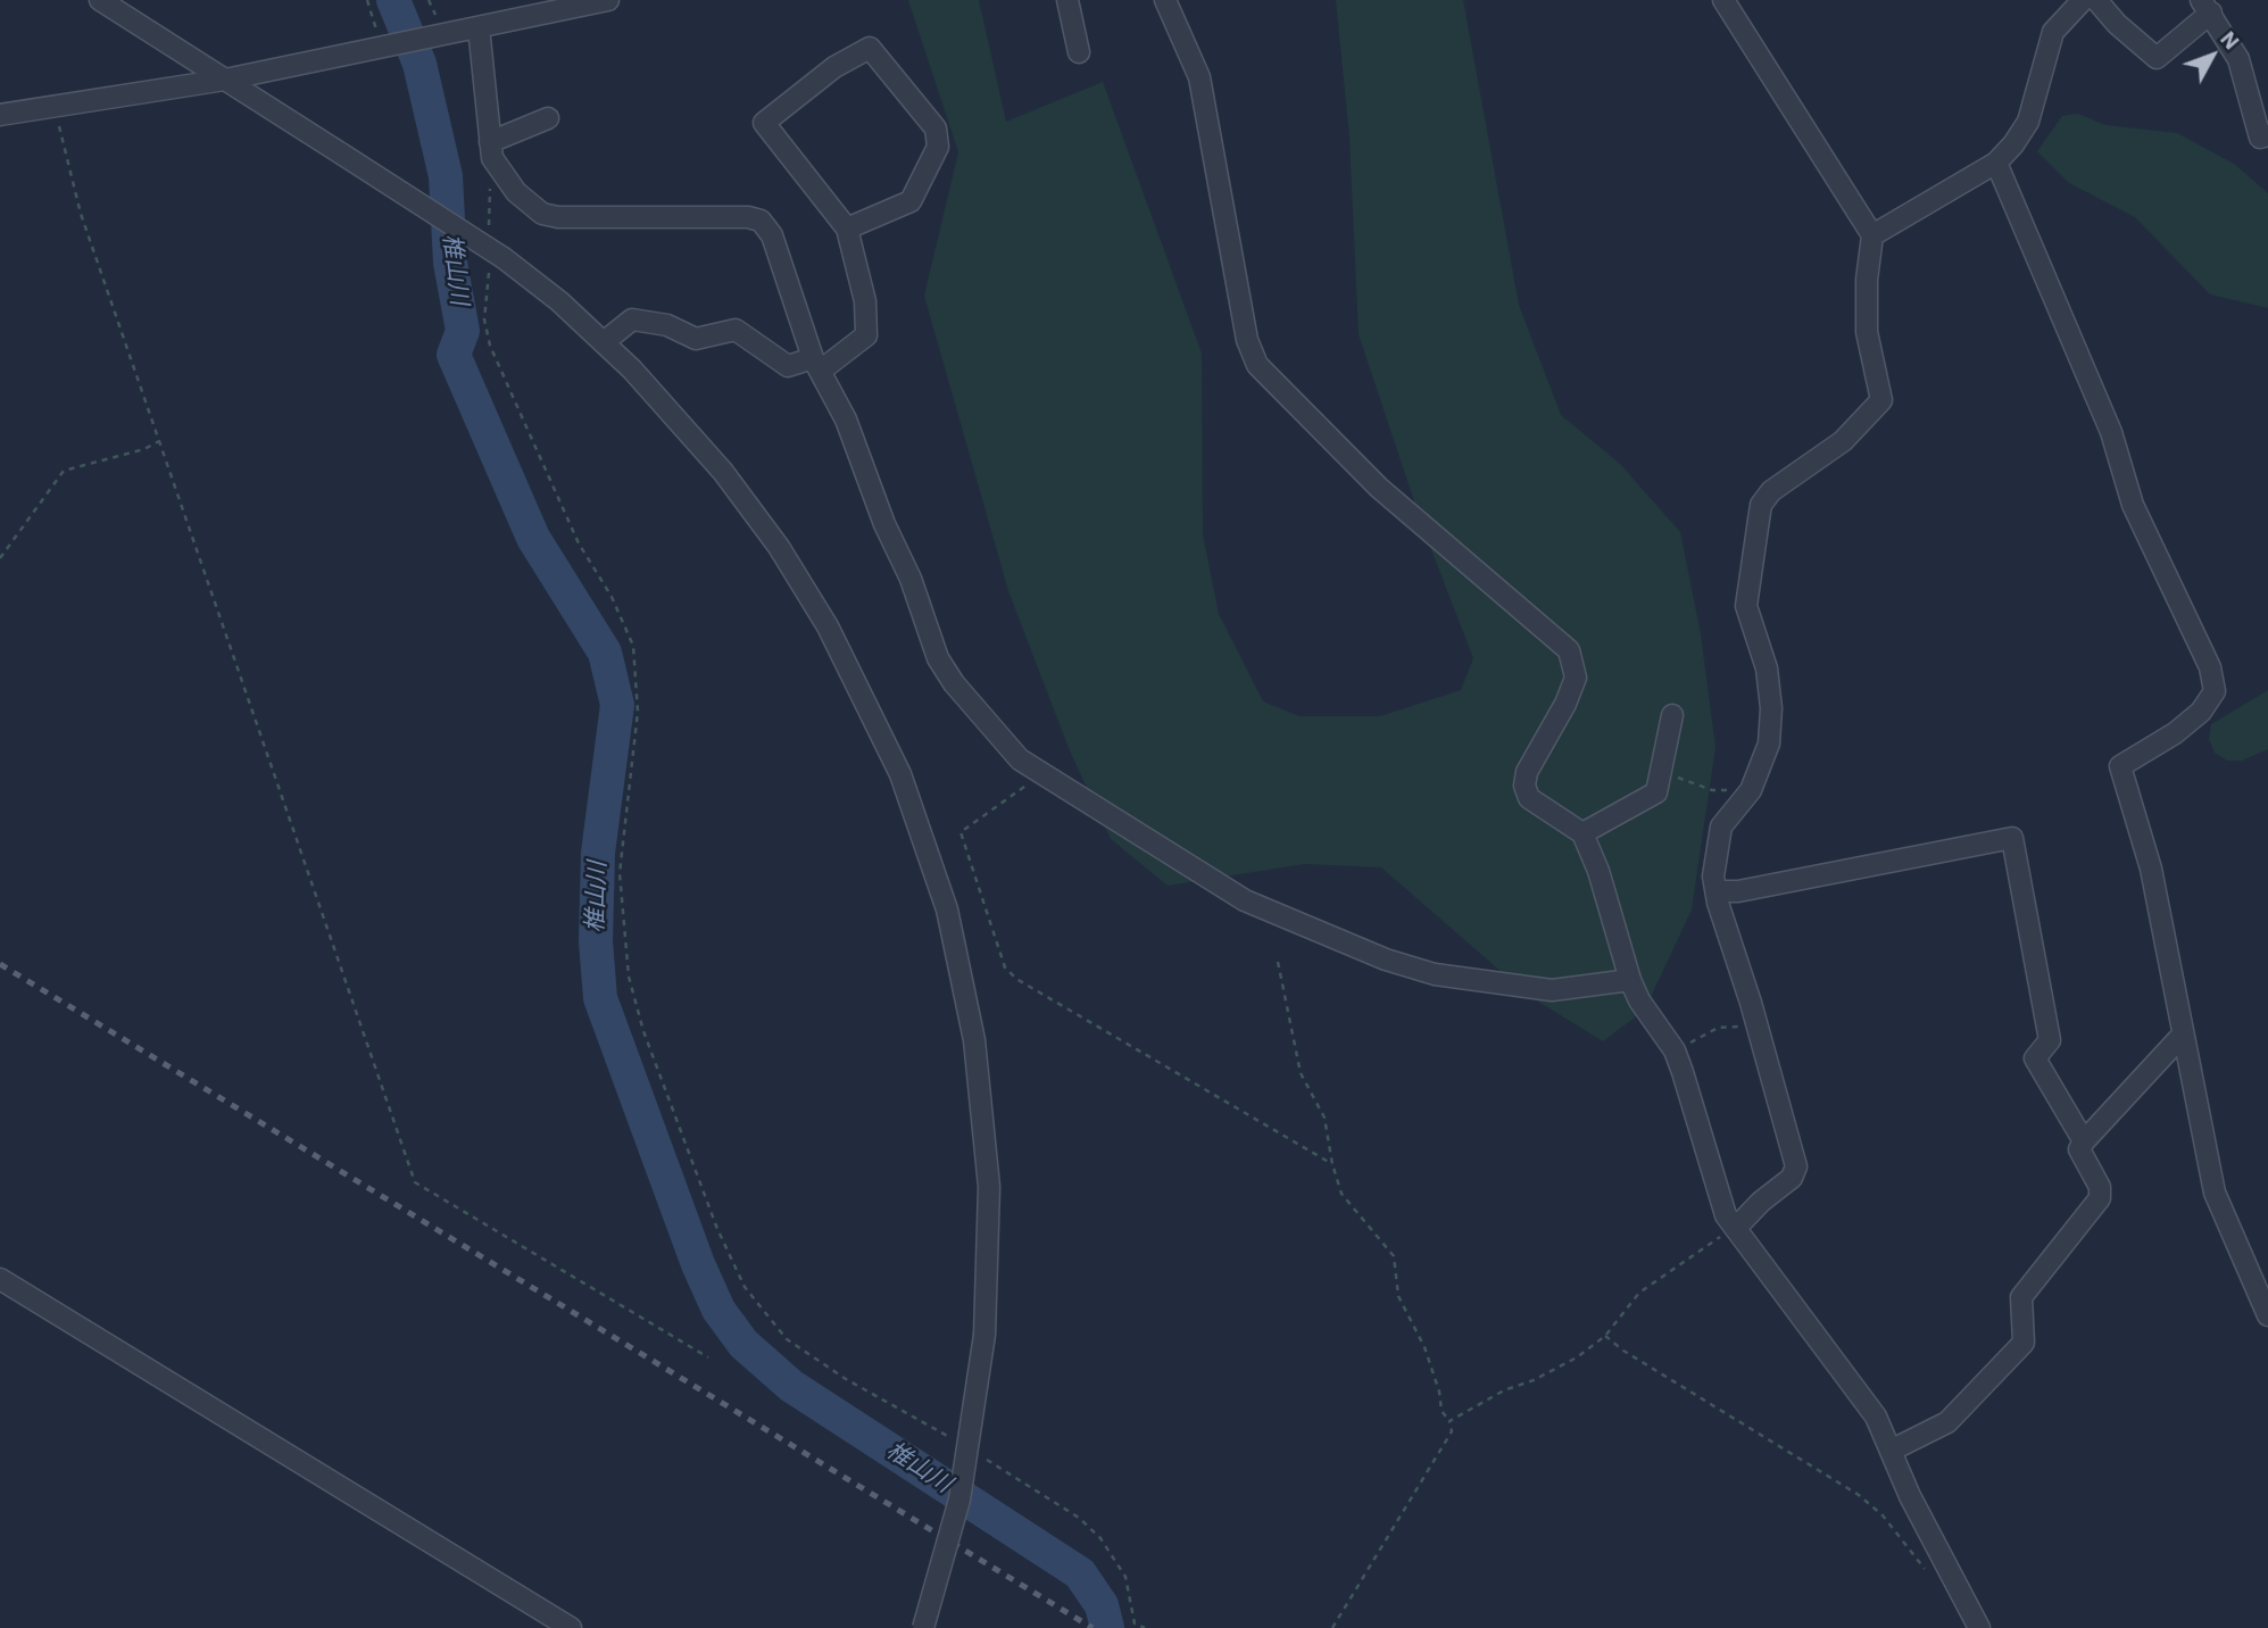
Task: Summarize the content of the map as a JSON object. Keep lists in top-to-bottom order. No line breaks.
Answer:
{"water":["椎山川"],"north":"top right"}
